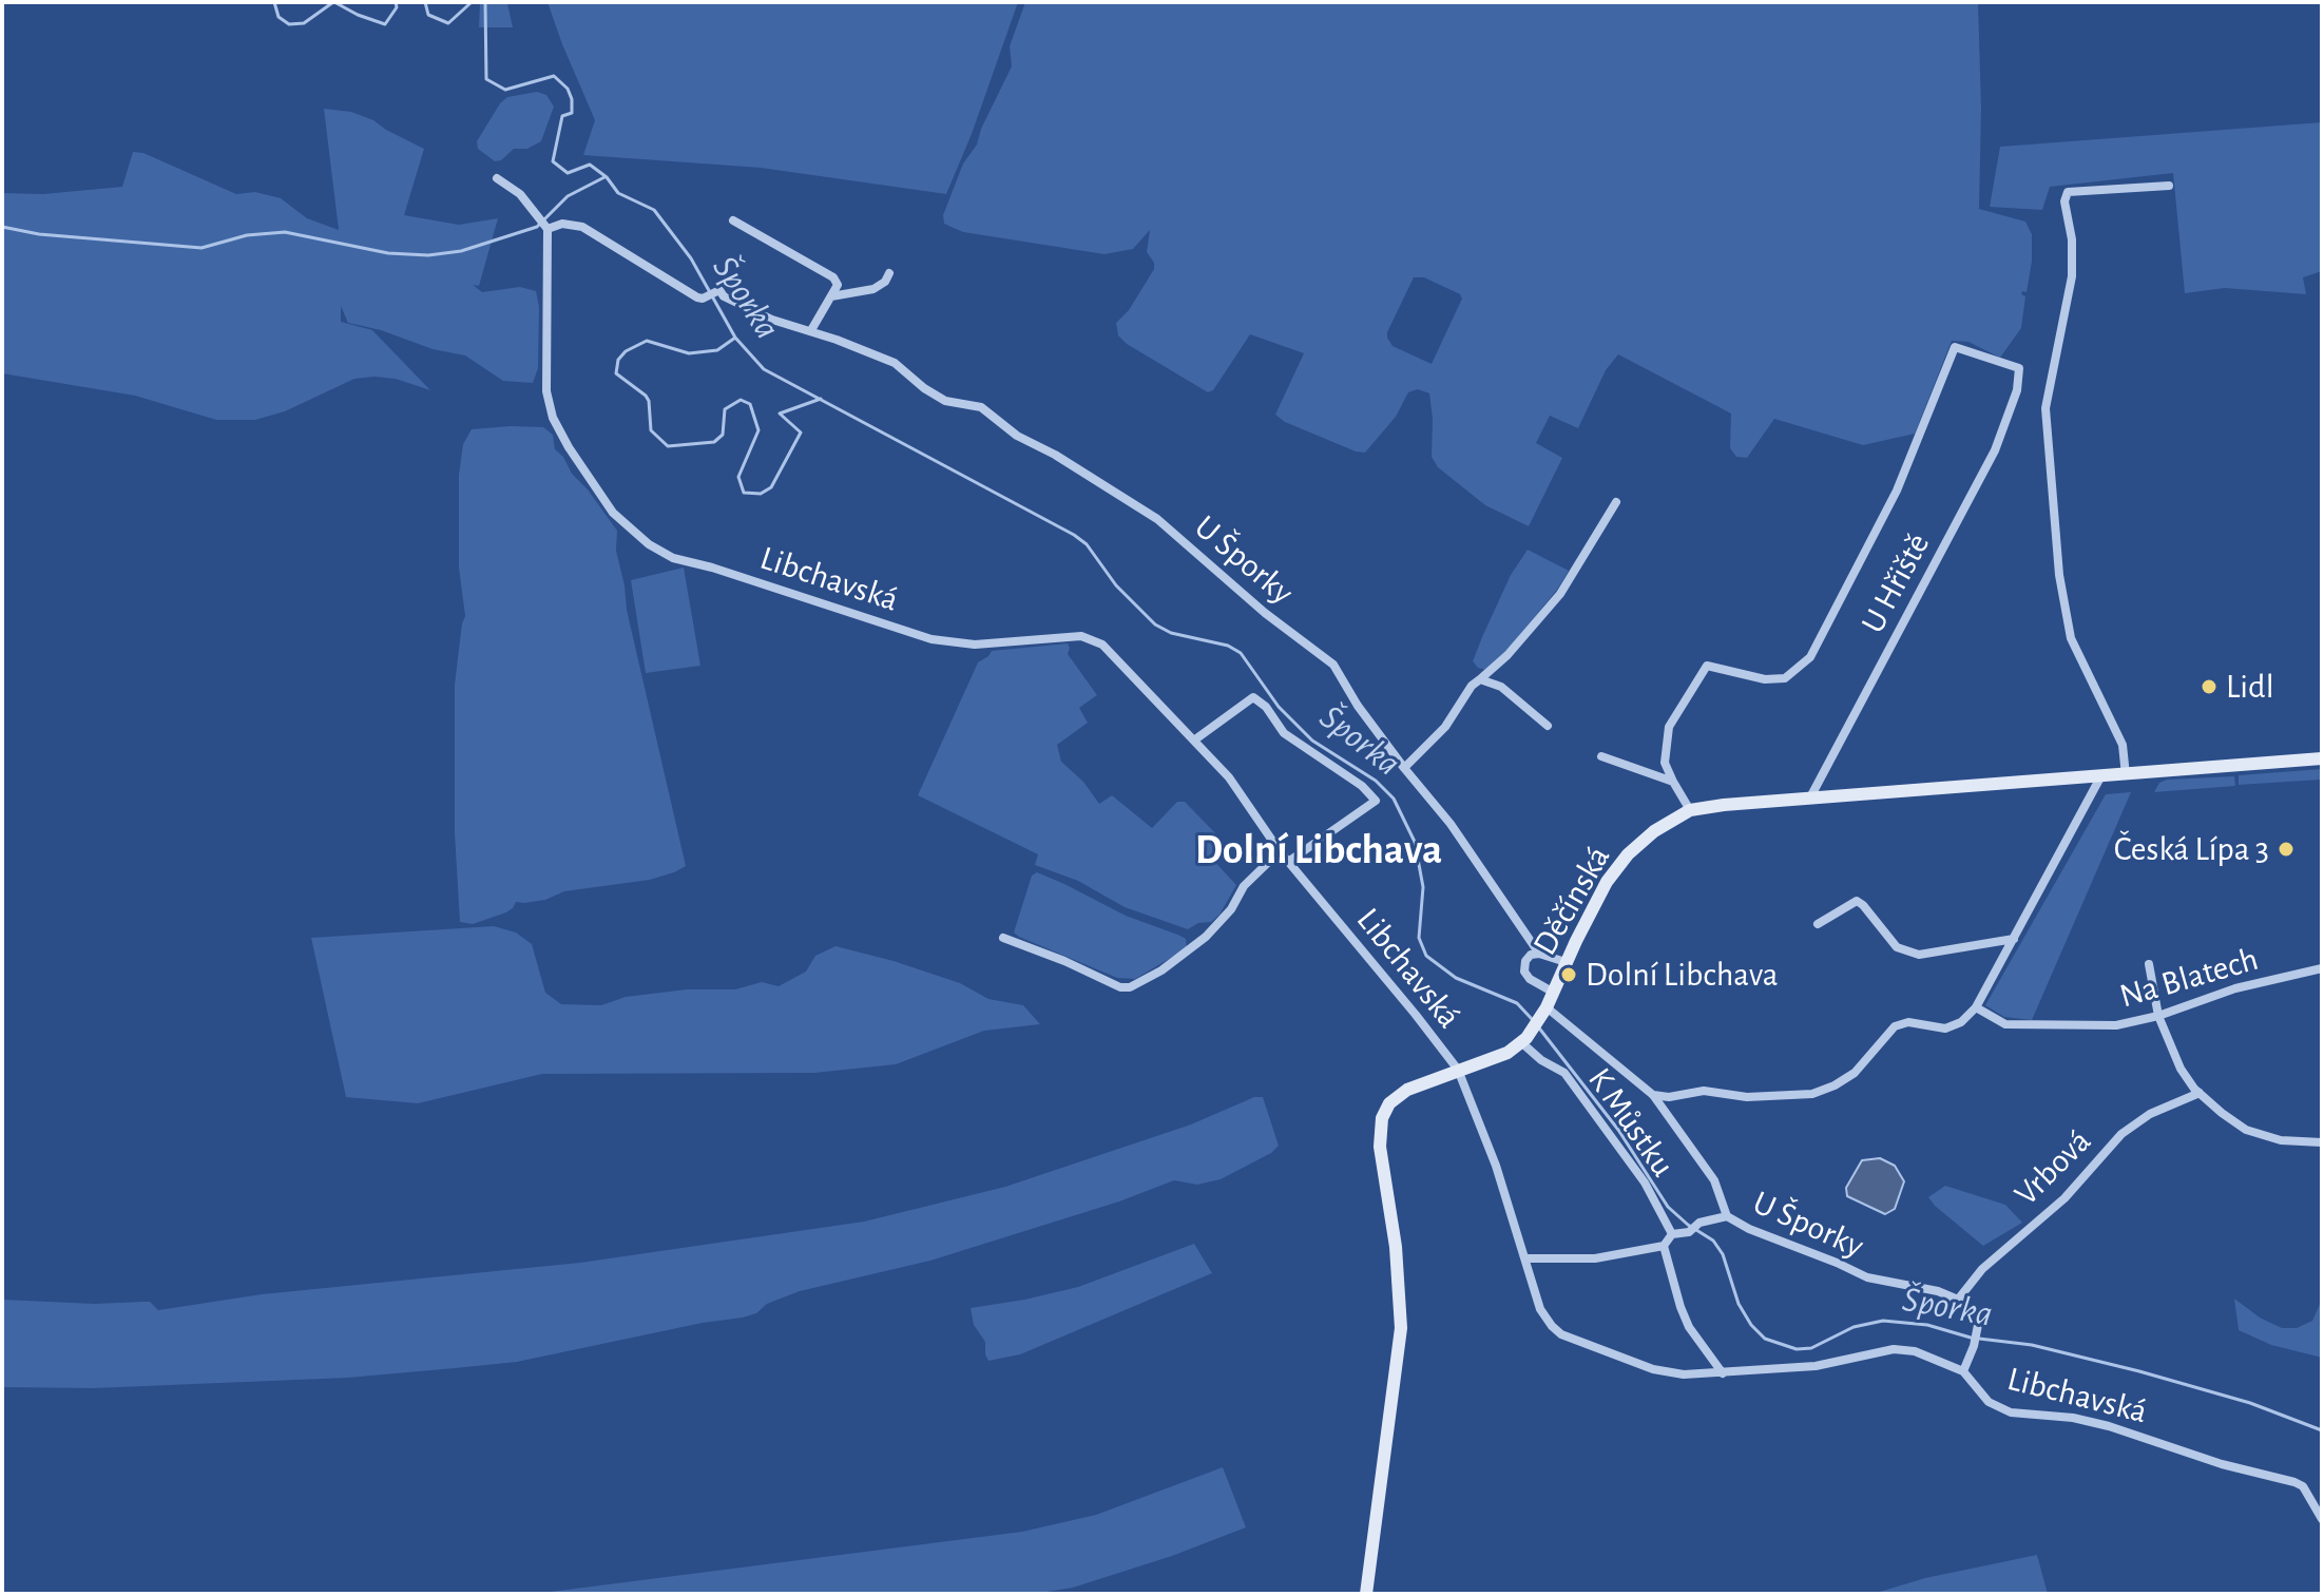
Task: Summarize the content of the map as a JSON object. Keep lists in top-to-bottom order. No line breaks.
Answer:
{"streets":{"main road":["Děčínská"],"street":["U Šporky","Libchavská","U Hřiště","Na Blatech","K Můstku","Vrbová"]},"crossings":[["U Šporky","Libchavská"],["U Šporky","Děčínská"],["U Šporky","Vrbová"],["U Hřiště","Děčínská"],["Děčínská","K Můstku"]],"districts":["Dolní Libchava"],"water":["Šporka"],"places":["Lidl","Česká Lípa 3","Dolní Libchava"]}
